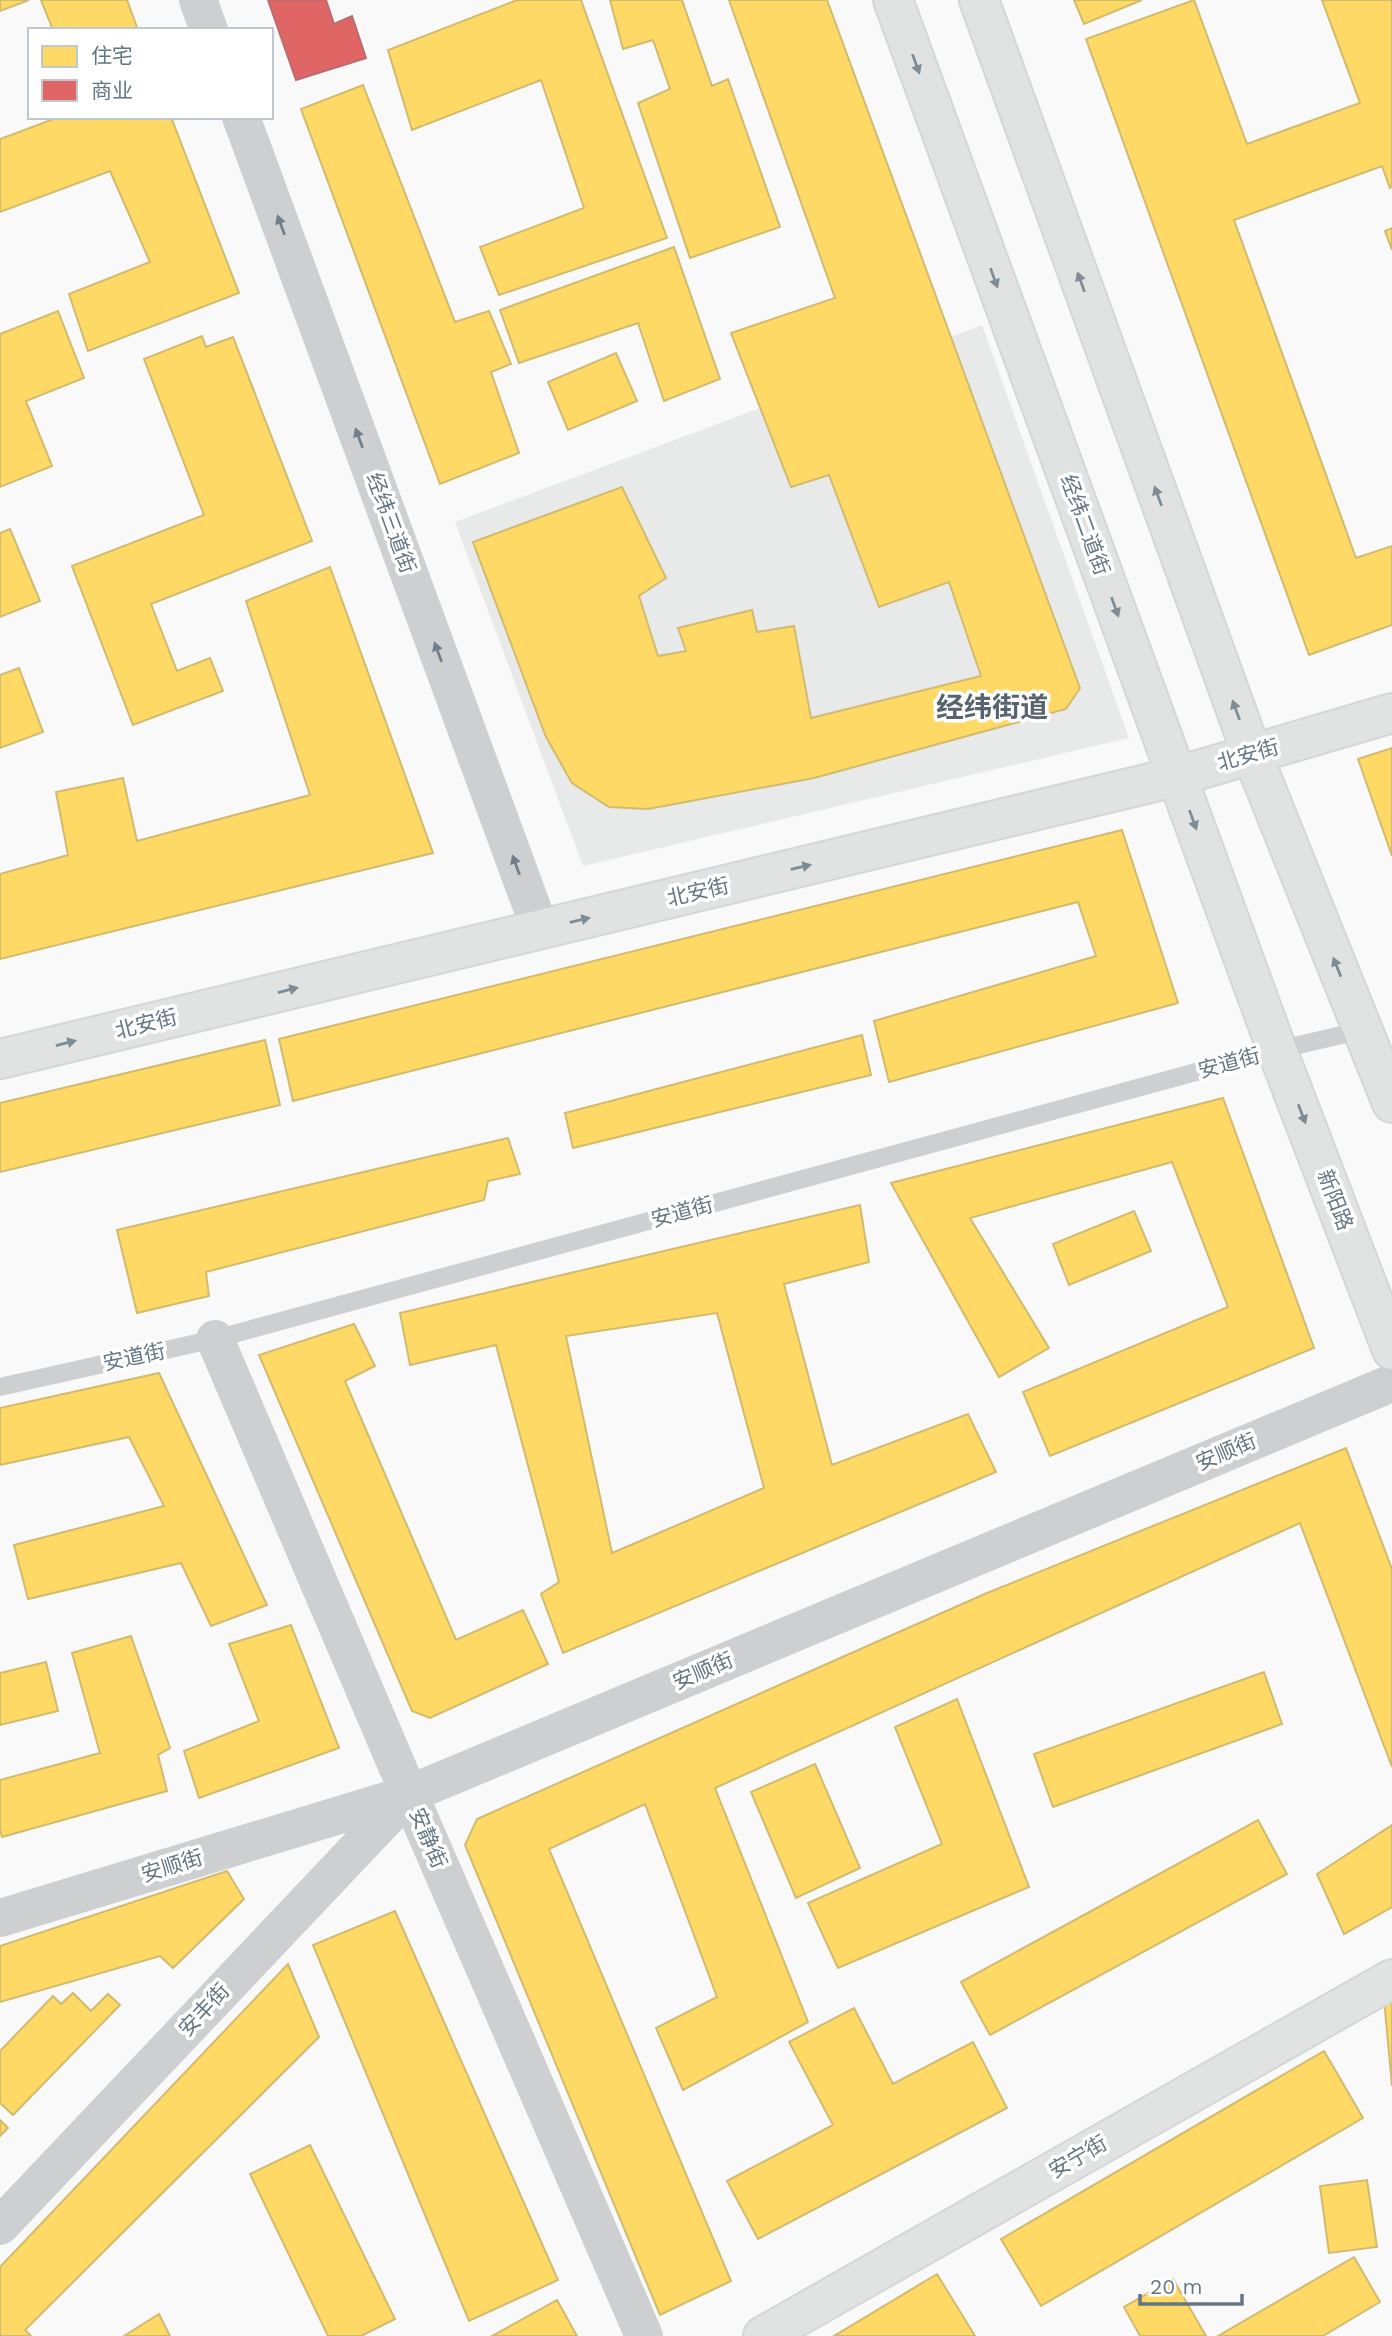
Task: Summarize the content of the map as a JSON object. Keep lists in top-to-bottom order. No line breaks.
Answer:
{"streets":{"main road":["经纬二道街","北安街","新阳路","安宁街"],"street":["经纬三道街","安顺街","安静街","安丰街"],"lane":["安道街"]},"crossings":[["经纬三道街","北安街"],["经纬二道街","北安街"],["经纬二道街","安道街"],["经纬二道街","新阳路"],["安道街","新阳路"],["安道街","安静街"],["安顺街","安静街"],["安顺街","安丰街"],["安静街","安丰街"]],"one_way":["经纬三道街","北安街","新阳路"],"districts":["经纬街道"],"legend":["住宅","商业"],"scale_bar":"20 m"}
